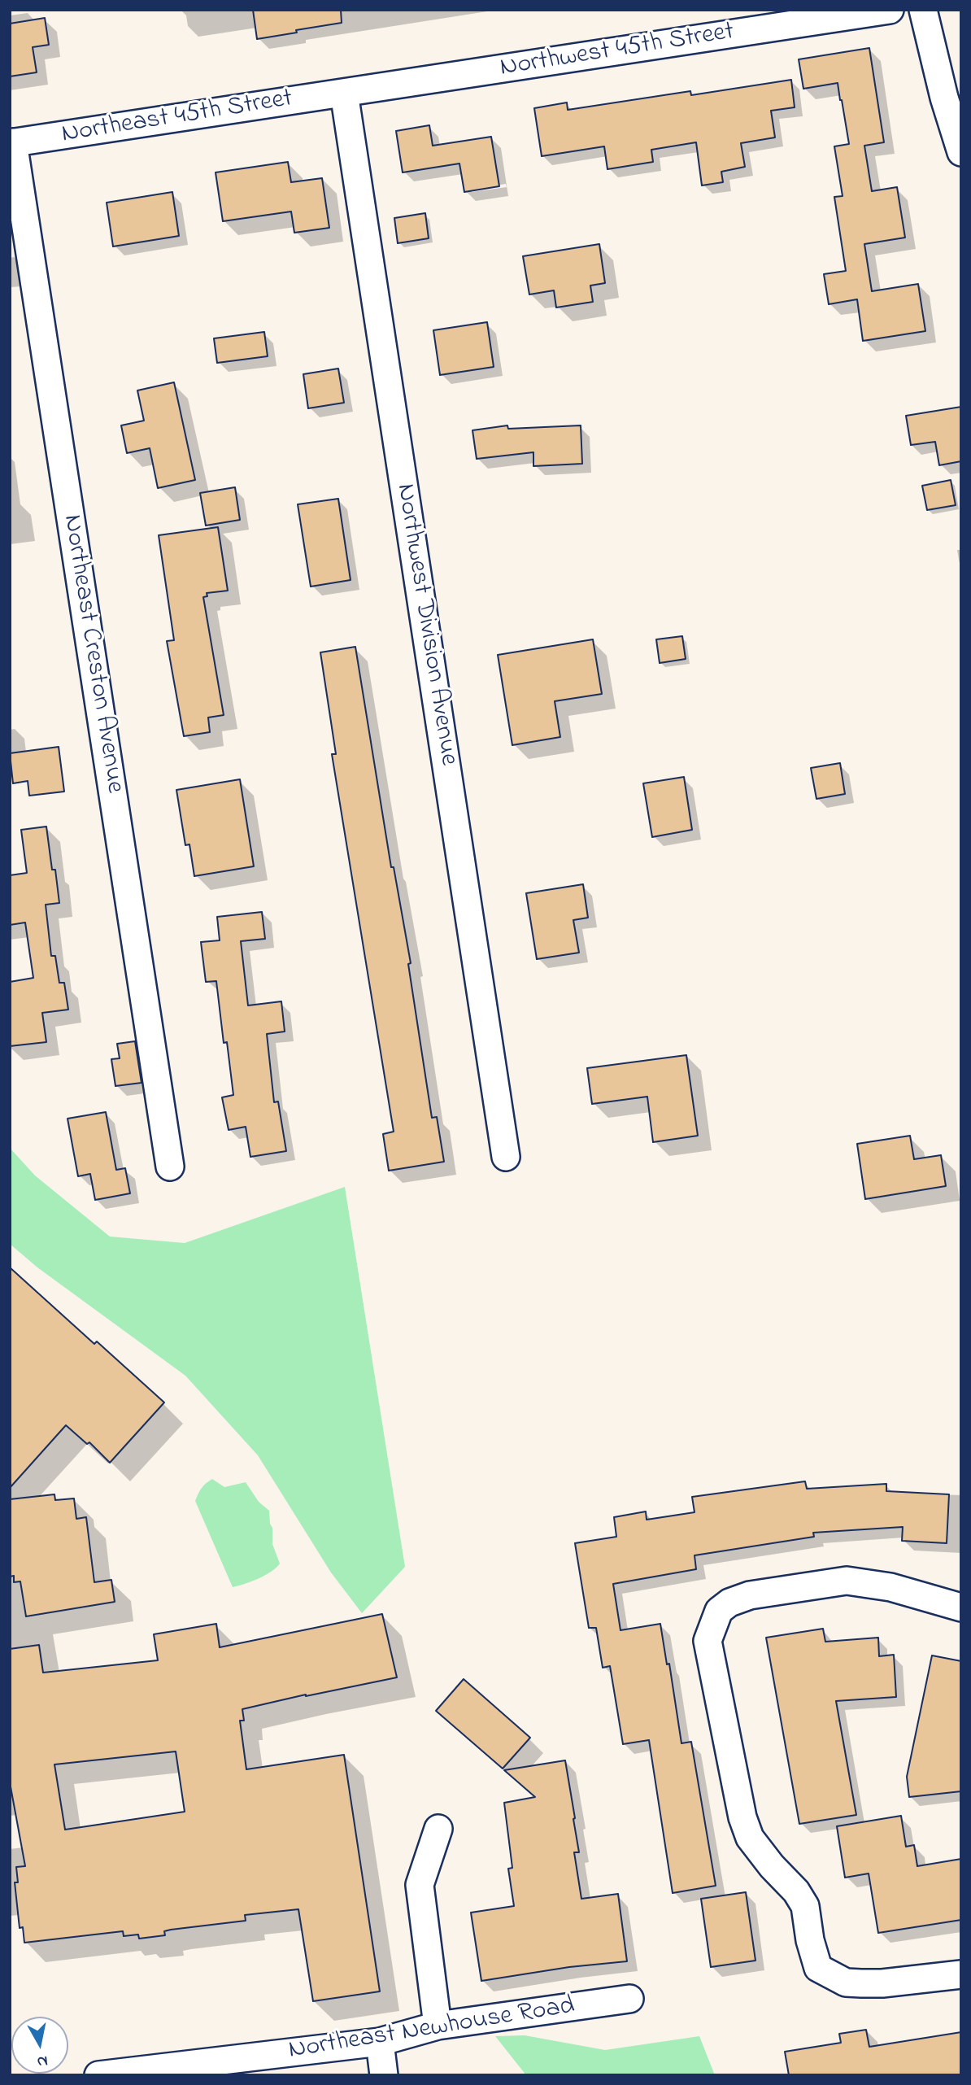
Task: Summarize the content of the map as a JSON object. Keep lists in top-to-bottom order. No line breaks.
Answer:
{"streets":{"street":["Northwest 45th Street","Northeast 45th Street","Northwest Division Avenue","Northeast Creston Avenue","Northeast Newhouse Road"]},"crossings":[["Northwest 45th Street","Northeast 45th Street"],["Northwest 45th Street","Northwest Division Avenue"],["Northeast 45th Street","Northwest Division Avenue"],["Northeast 45th Street","Northeast Creston Avenue"]],"north":"bottom"}
